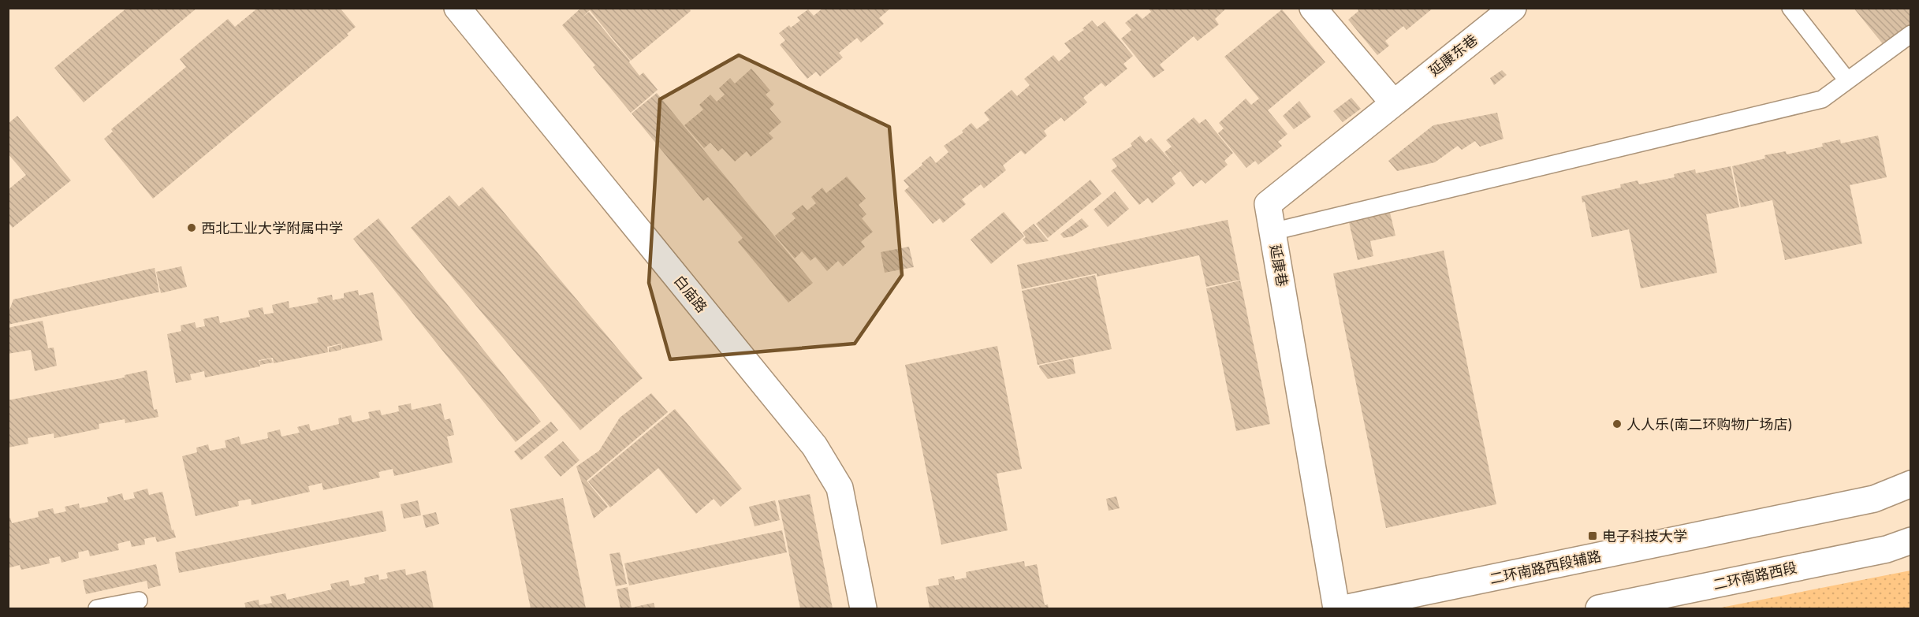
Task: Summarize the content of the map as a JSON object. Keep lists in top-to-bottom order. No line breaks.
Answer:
{"streets":{"main road":["延康东巷","延康巷","白庙路","二环南路西段辅路","二环南路西段"]},"crossings":[["延康东巷","延康巷"]],"places":{"other":["西北工业大学附属中学","人人乐(南二环购物广场店)"],"transit":["电子科技大学"]}}
